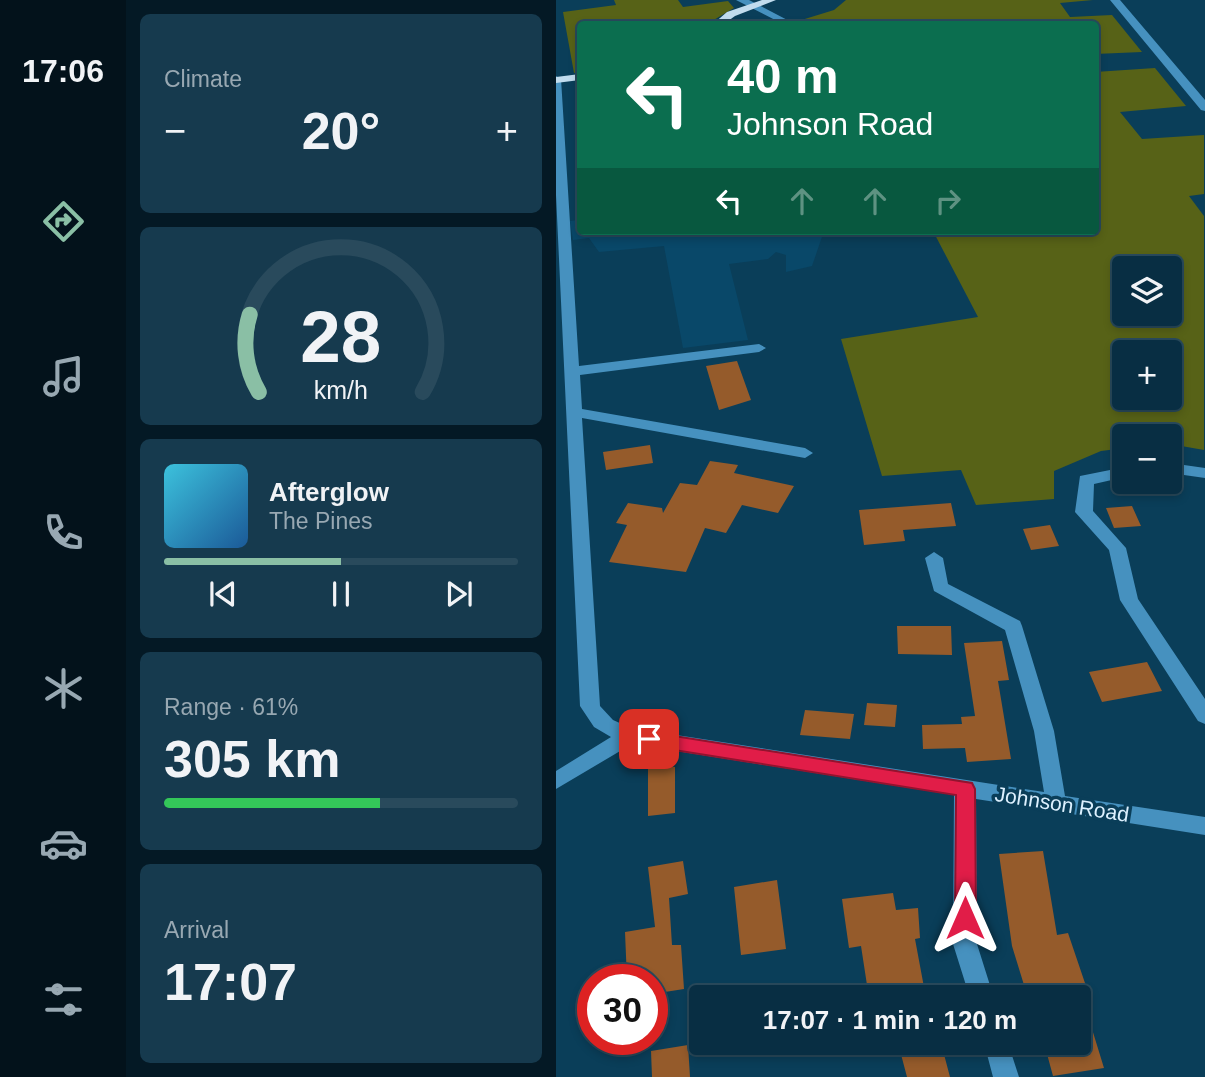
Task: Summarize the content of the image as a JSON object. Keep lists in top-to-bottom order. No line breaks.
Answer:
{"streets":{"street":["Johnson Road"]},"page":{"tabs":"17:06","tile":["Climate",["Range · 61%","305 km"],["Arrival","17:07"]],"turn":["40 m","Johnson Road"],"heat":["−","20°","+"],"map_buttons":["+","−"],"song":["Afterglow","The Pines"],"limit":"30","trip":"17:07 · 1 min · 120 m","gauge":["28","km/h"]}}
